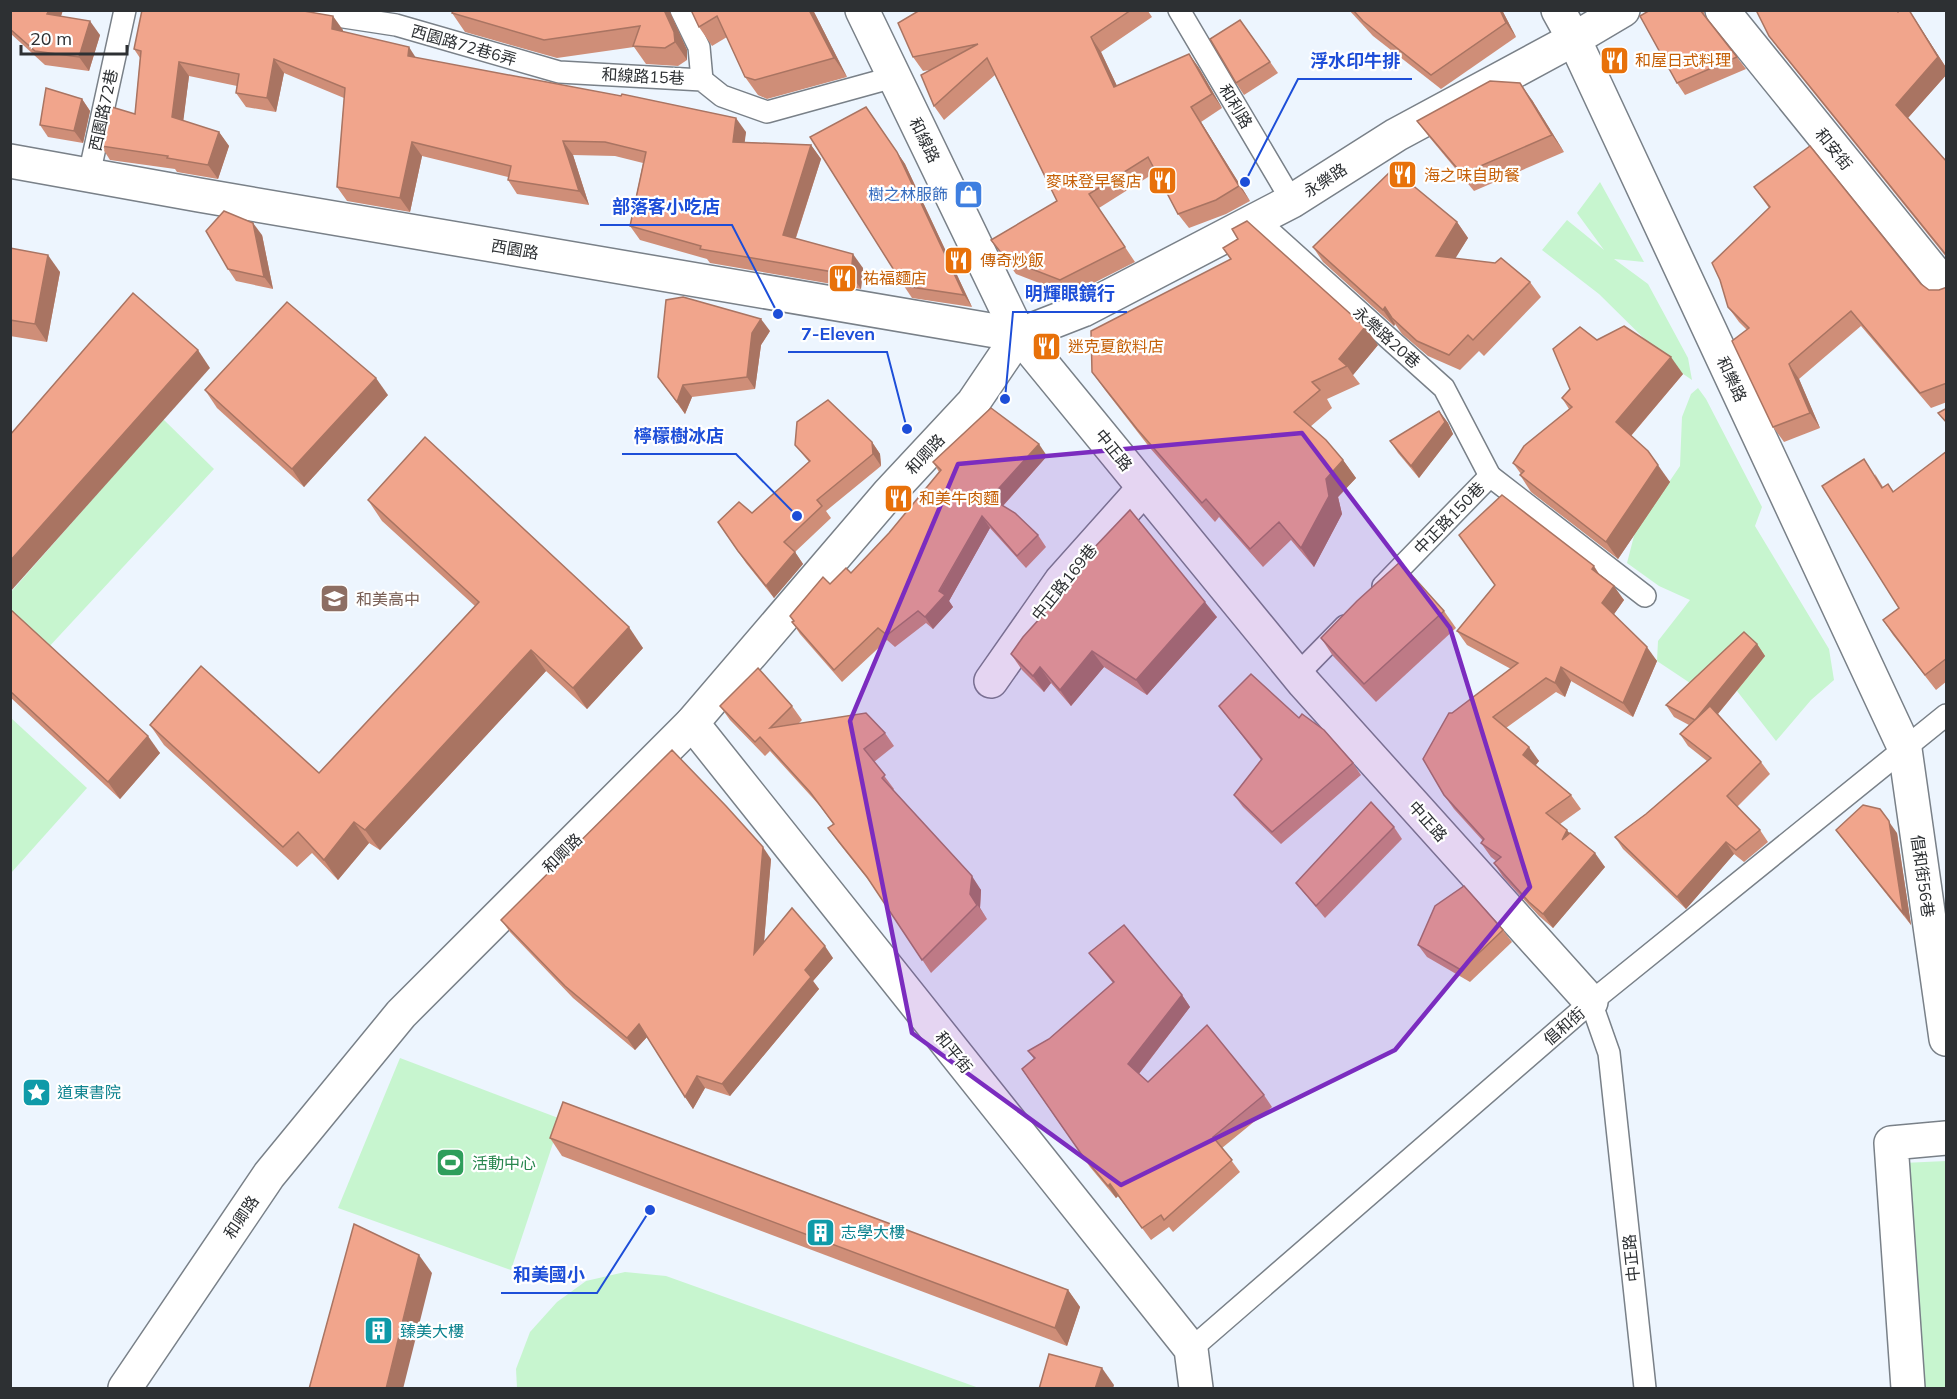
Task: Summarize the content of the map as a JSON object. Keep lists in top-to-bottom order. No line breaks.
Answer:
{"streets":{"street":["和線路","和安街","永樂路","西園路","和樂路","中正路","和卿路","中正路169巷","倡和街56巷","和平街"],"lane":["西園路72巷6弄","和線路15巷","和利路","西園路72巷","永樂路20巷","中正路150巷","倡和街"]},"crossings":[["西園路72巷6弄","和線路15巷"],["和線路15巷","和線路"],["和利路","永樂路"],["西園路72巷","西園路"],["和線路","永樂路"],["和線路","西園路"],["和線路","中正路"],["和線路","和卿路"],["永樂路","西園路"],["永樂路","永樂路20巷"],["永樂路","和樂路"],["永樂路","中正路"],["永樂路","和卿路"],["西園路","中正路"],["西園路","和卿路"],["永樂路20巷","中正路150巷"],["和樂路","倡和街56巷"],["和樂路","倡和街"],["中正路","和卿路"],["中正路","中正路150巷"],["中正路","中正路169巷"],["中正路","倡和街"],["和卿路","和平街"],["倡和街56巷","倡和街"],["倡和街","和平街"]],"places":{"restaurant":["和屋日式料理","海之味自助餐","麥味登早餐店","傳奇炒飯","祐福麵店","迷克夏飲料店","和美牛肉麵"],"other":["浮水印牛排","部落客小吃店","明輝眼鏡行","7-Eleven","檸檬樹冰店","和美國小"],"shop":["樹之林服飾"],"school or university":["和美高中"],"place":["道東書院"],"sports":["活動中心"],"building":["志學大樓","臻美大樓"]},"scale_bar":"20 m"}
